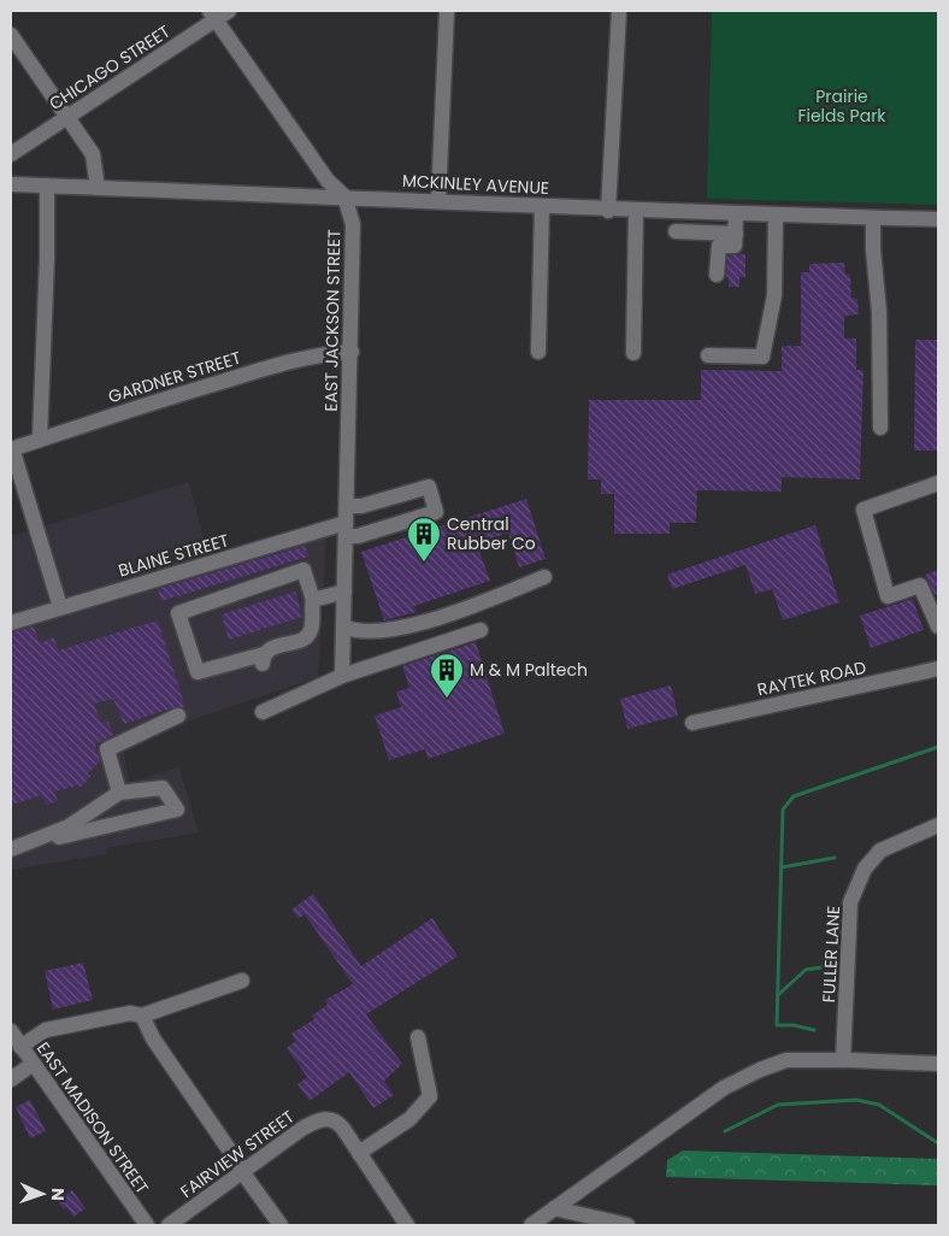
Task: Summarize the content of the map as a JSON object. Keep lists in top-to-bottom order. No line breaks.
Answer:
{"streets":{"street":["CHICAGO STREET","MCKINLEY AVENUE","EAST JACKSON STREET","GARDNER STREET","BLAINE STREET","RAYTEK ROAD","FULLER LANE","EAST MADISON STREET","FAIRVIEW STREET"]},"crossings":[["CHICAGO STREET","EAST JACKSON STREET"],["MCKINLEY AVENUE","EAST JACKSON STREET"],["EAST JACKSON STREET","GARDNER STREET"],["EAST JACKSON STREET","BLAINE STREET"]],"parks":["Prairie Fields Park"],"places":{"building":["Central Rubber Co","M & M Paltech"]},"north":"right"}
